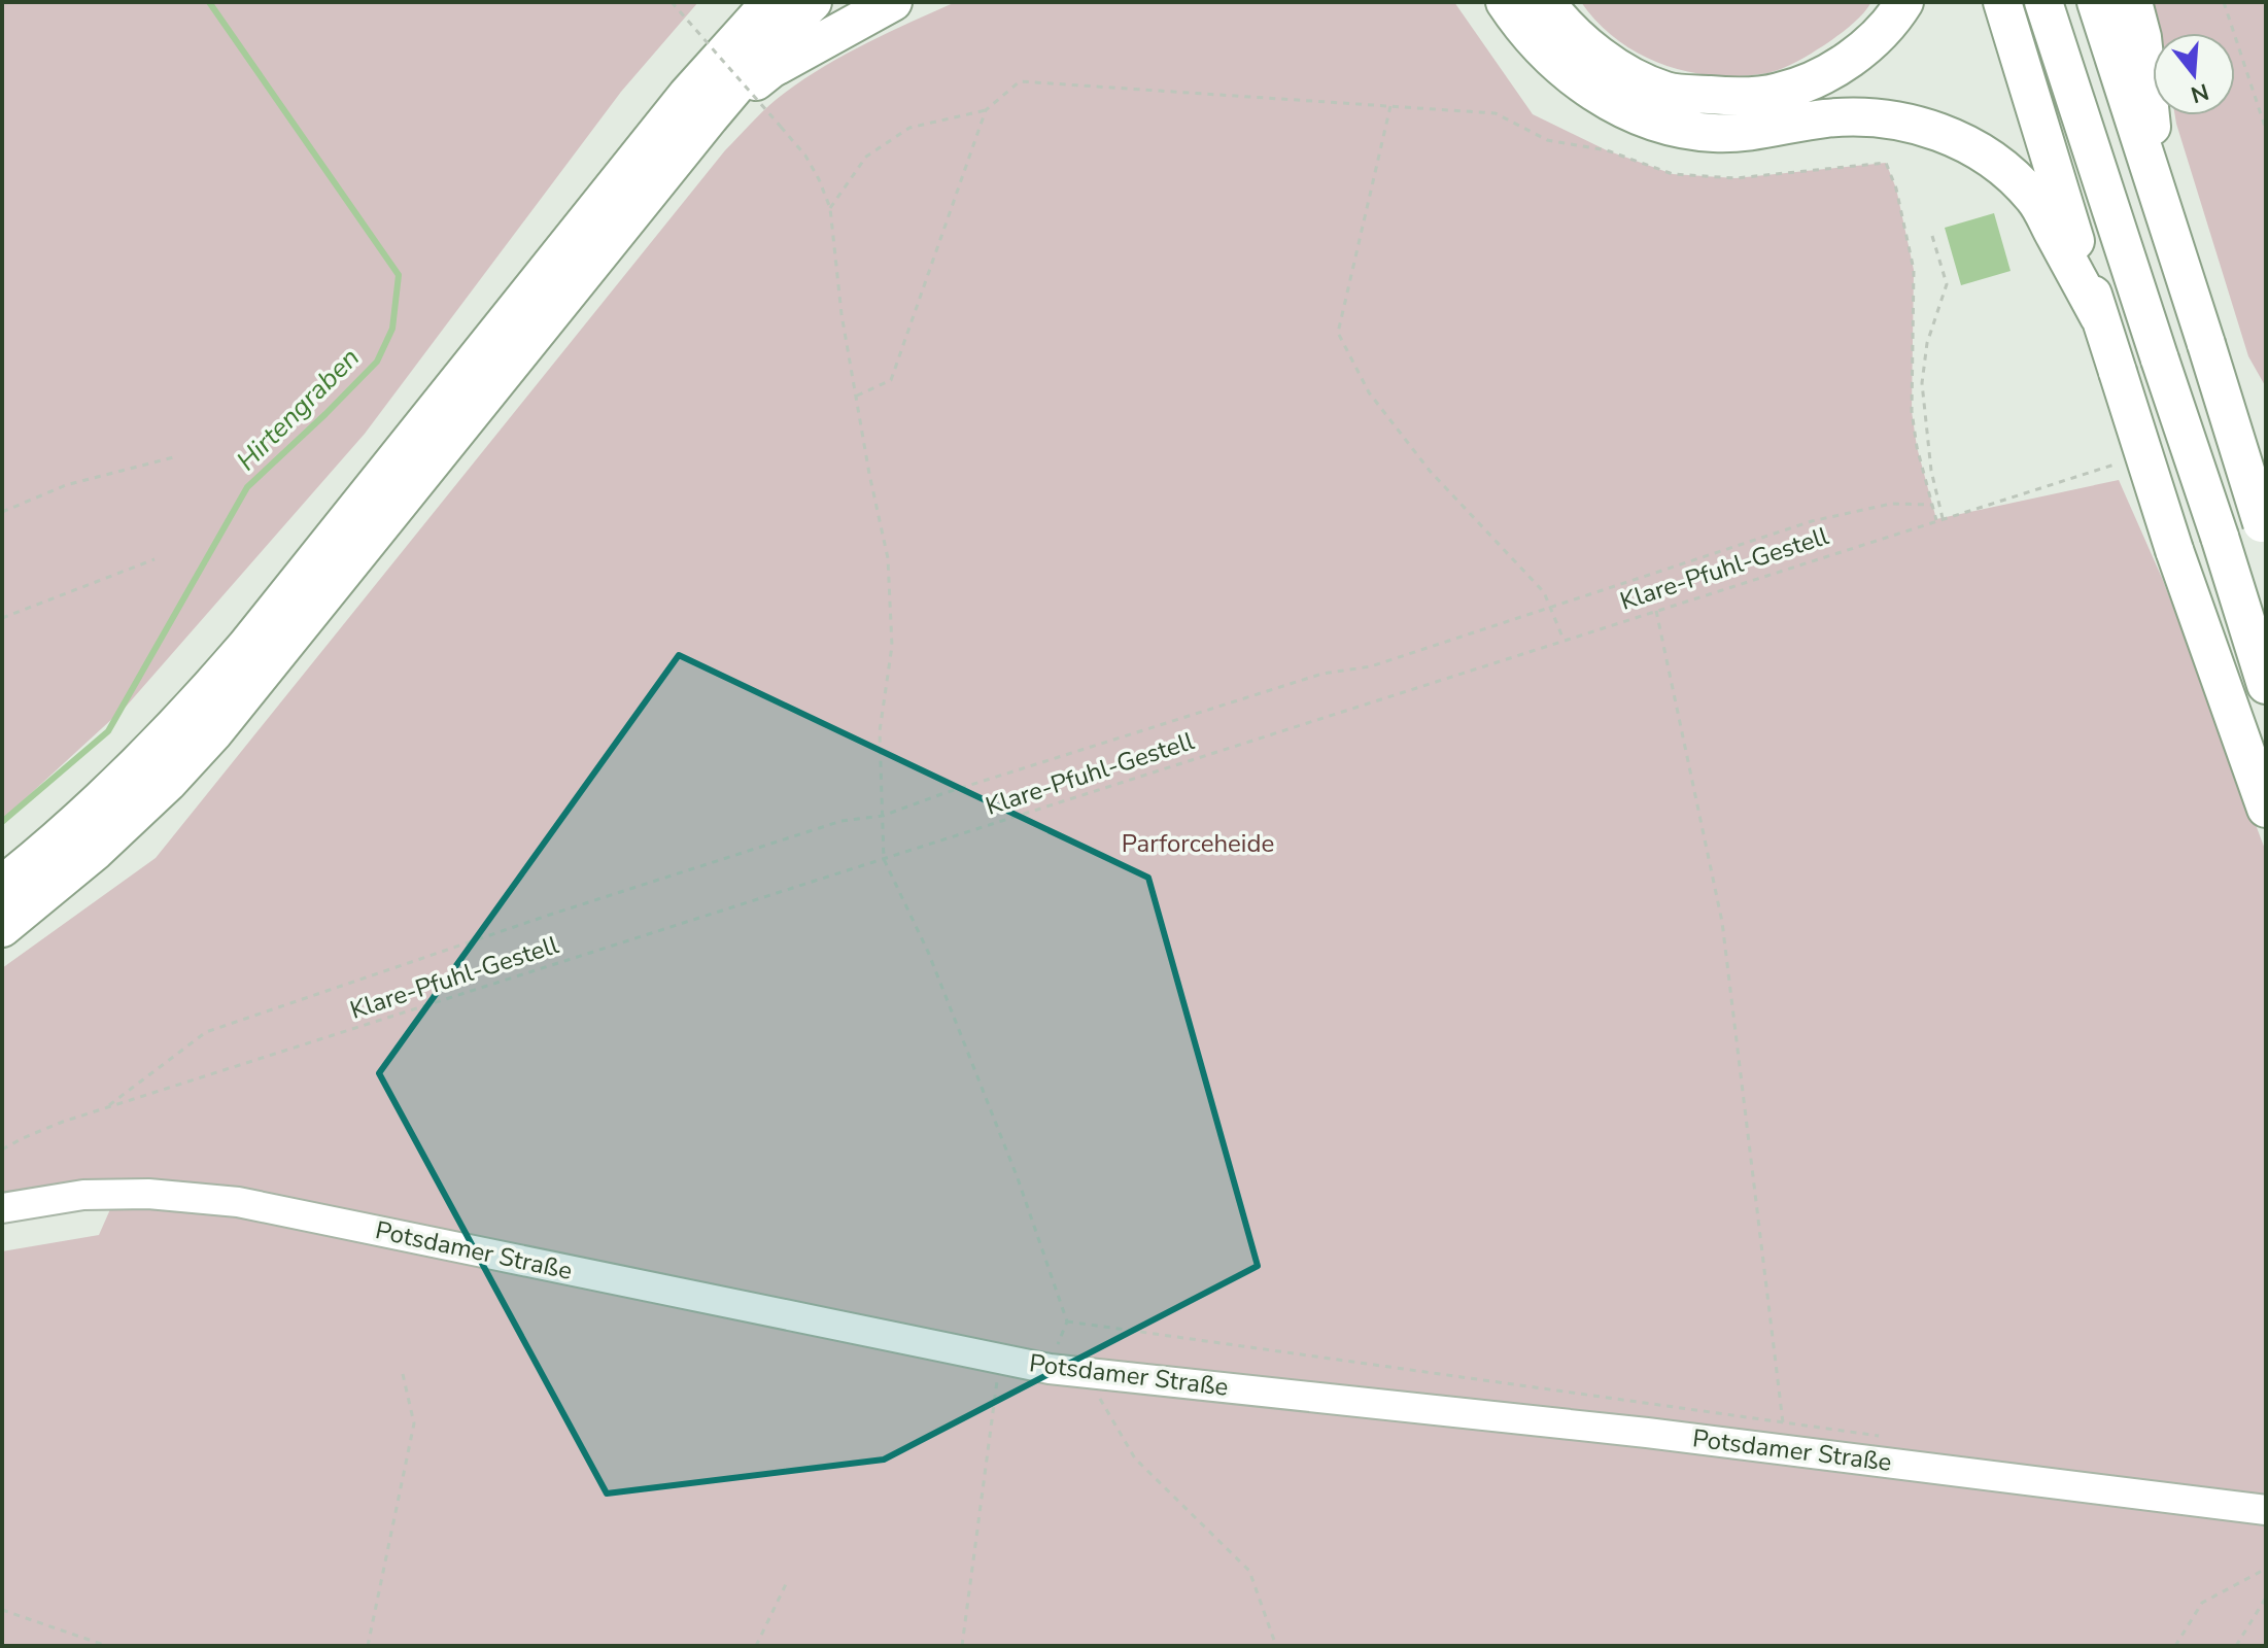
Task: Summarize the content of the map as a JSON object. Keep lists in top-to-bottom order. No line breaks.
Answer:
{"streets":{"street":["Potsdamer Straße"],"path":["Klare-Pfuhl-Gestell"]},"water":["Hirtengraben"],"parks":["Parforceheide"],"north":"bottom"}
